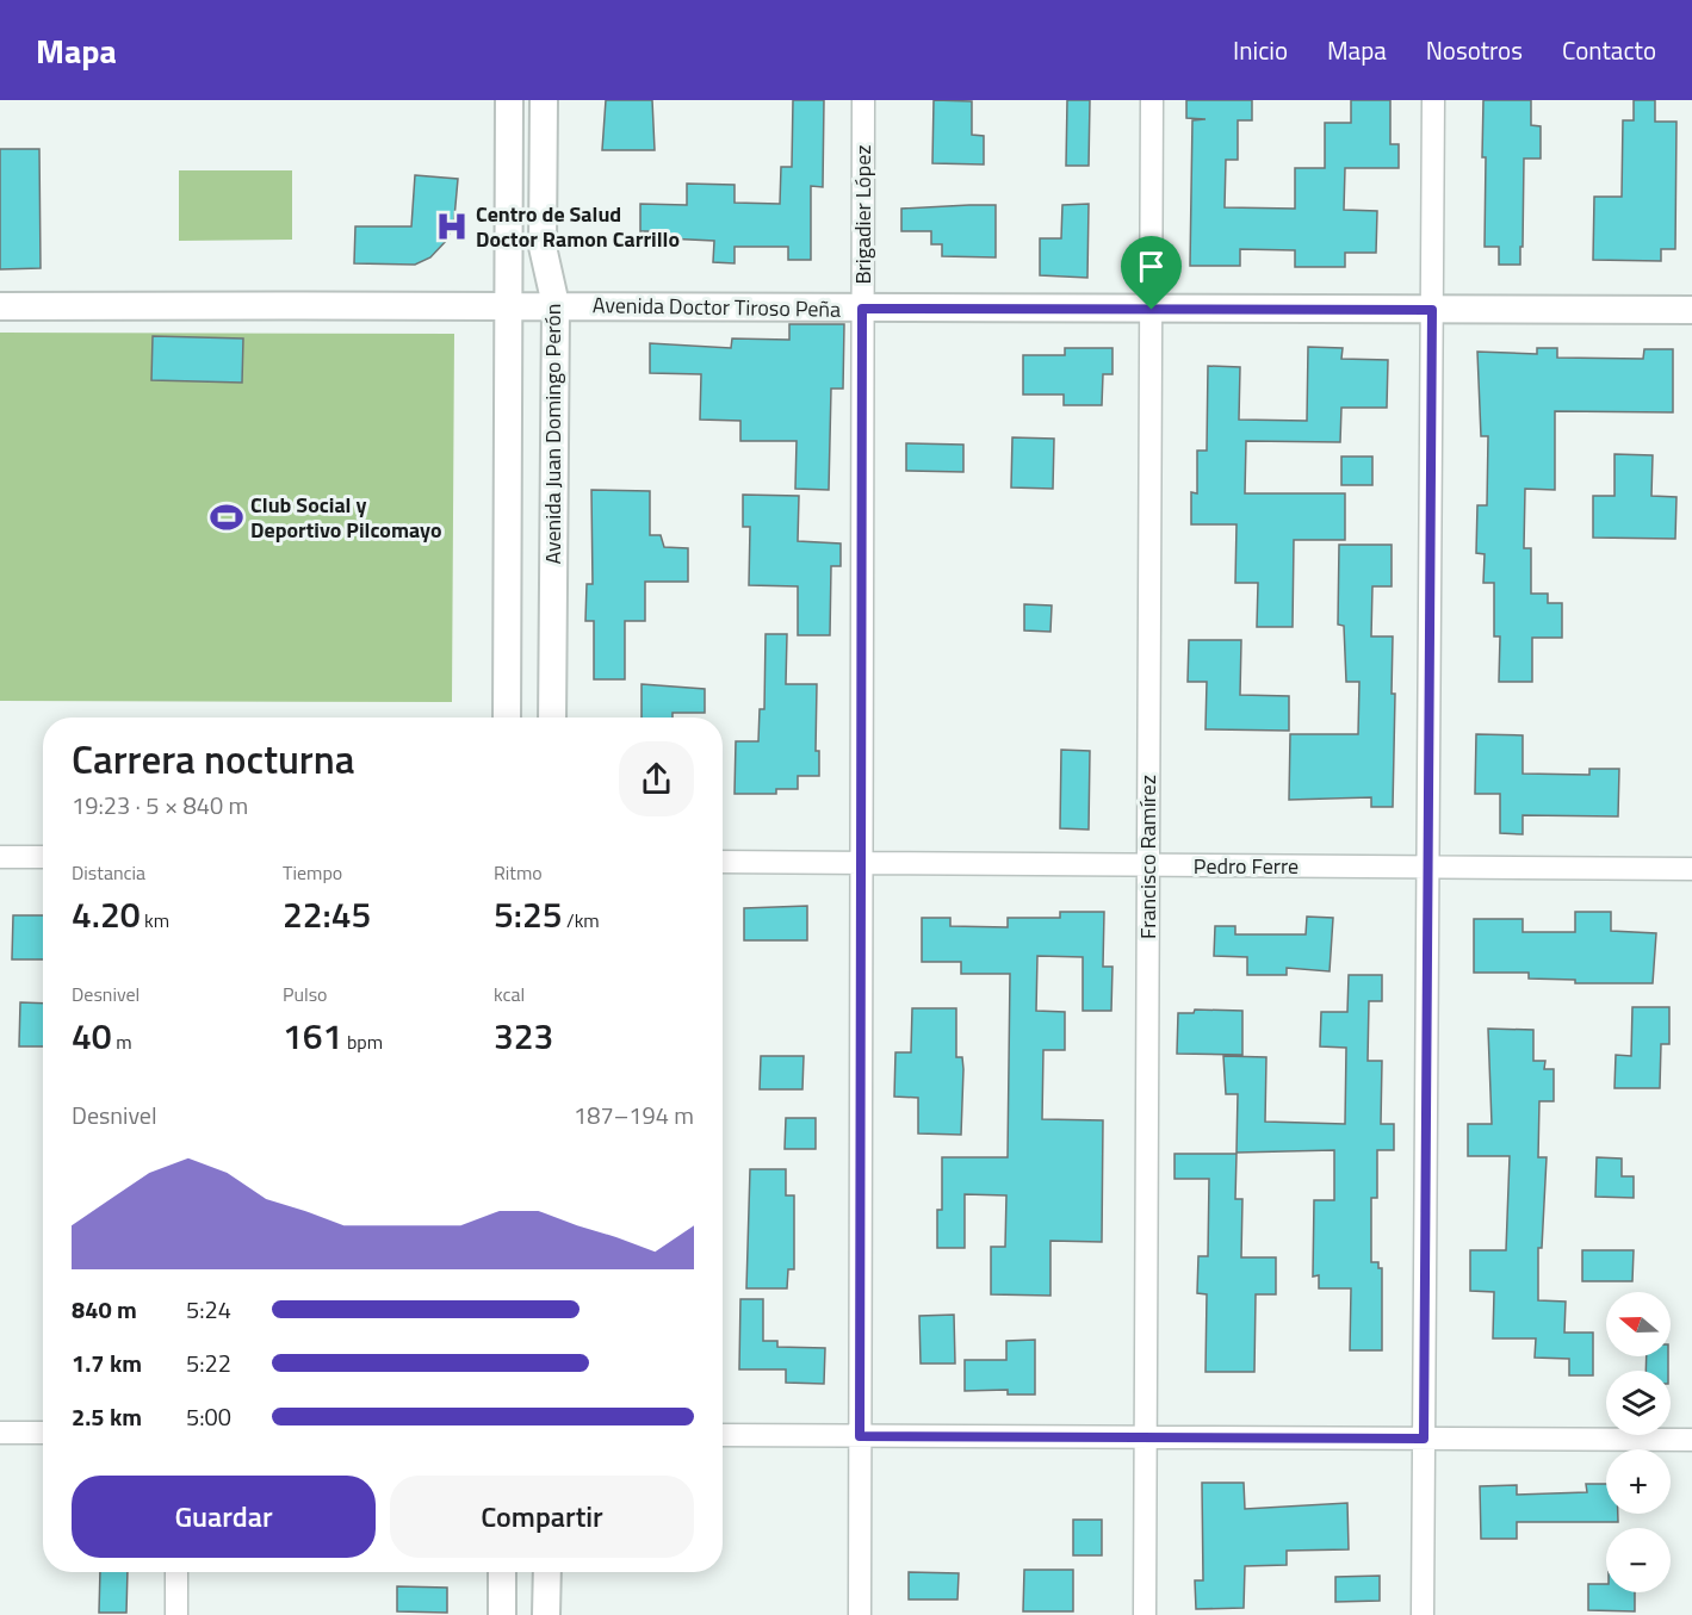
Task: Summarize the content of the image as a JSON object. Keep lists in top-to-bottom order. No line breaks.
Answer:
{"streets":{"street":["Brigadier López","Avenida Doctor Tiroso Peña","Avenida Juan Domingo Perón","Francisco Ramírez","Pedro Ferre"]},"crossings":[["Brigadier López","Avenida Doctor Tiroso Peña"],["Brigadier López","Pedro Ferre"],["Avenida Doctor Tiroso Peña","Avenida Juan Domingo Perón"],["Avenida Doctor Tiroso Peña","Francisco Ramírez"],["Francisco Ramírez","Pedro Ferre"]],"places":{"hospital":["Centro de Salud Doctor Ramon Carrillo"],"sports":["Club Social y Deportivo Pilcomayo"]},"north":"left","page":{"header":"Mapa","nav":["Inicio","Mapa","Nosotros","Contacto"],"heading":["Carrera nocturna","19:23 · 5 × 840 m"],"stats":[["Distancia","4.20 km"],["Tiempo","22:45"],["Ritmo","5:25 /km"],["Desnivel","40 m"],["Pulso","161 bpm"],["kcal","323"]],"chart":["Desnivel","187–194 m"],"list":[{"name":"840 m","note":"5:24"},{"name":"1.7 km","note":"5:22"},{"name":"2.5 km","note":"5:00"}],"map_buttons":["+","−"],"buttons":["Guardar","Compartir"]}}
